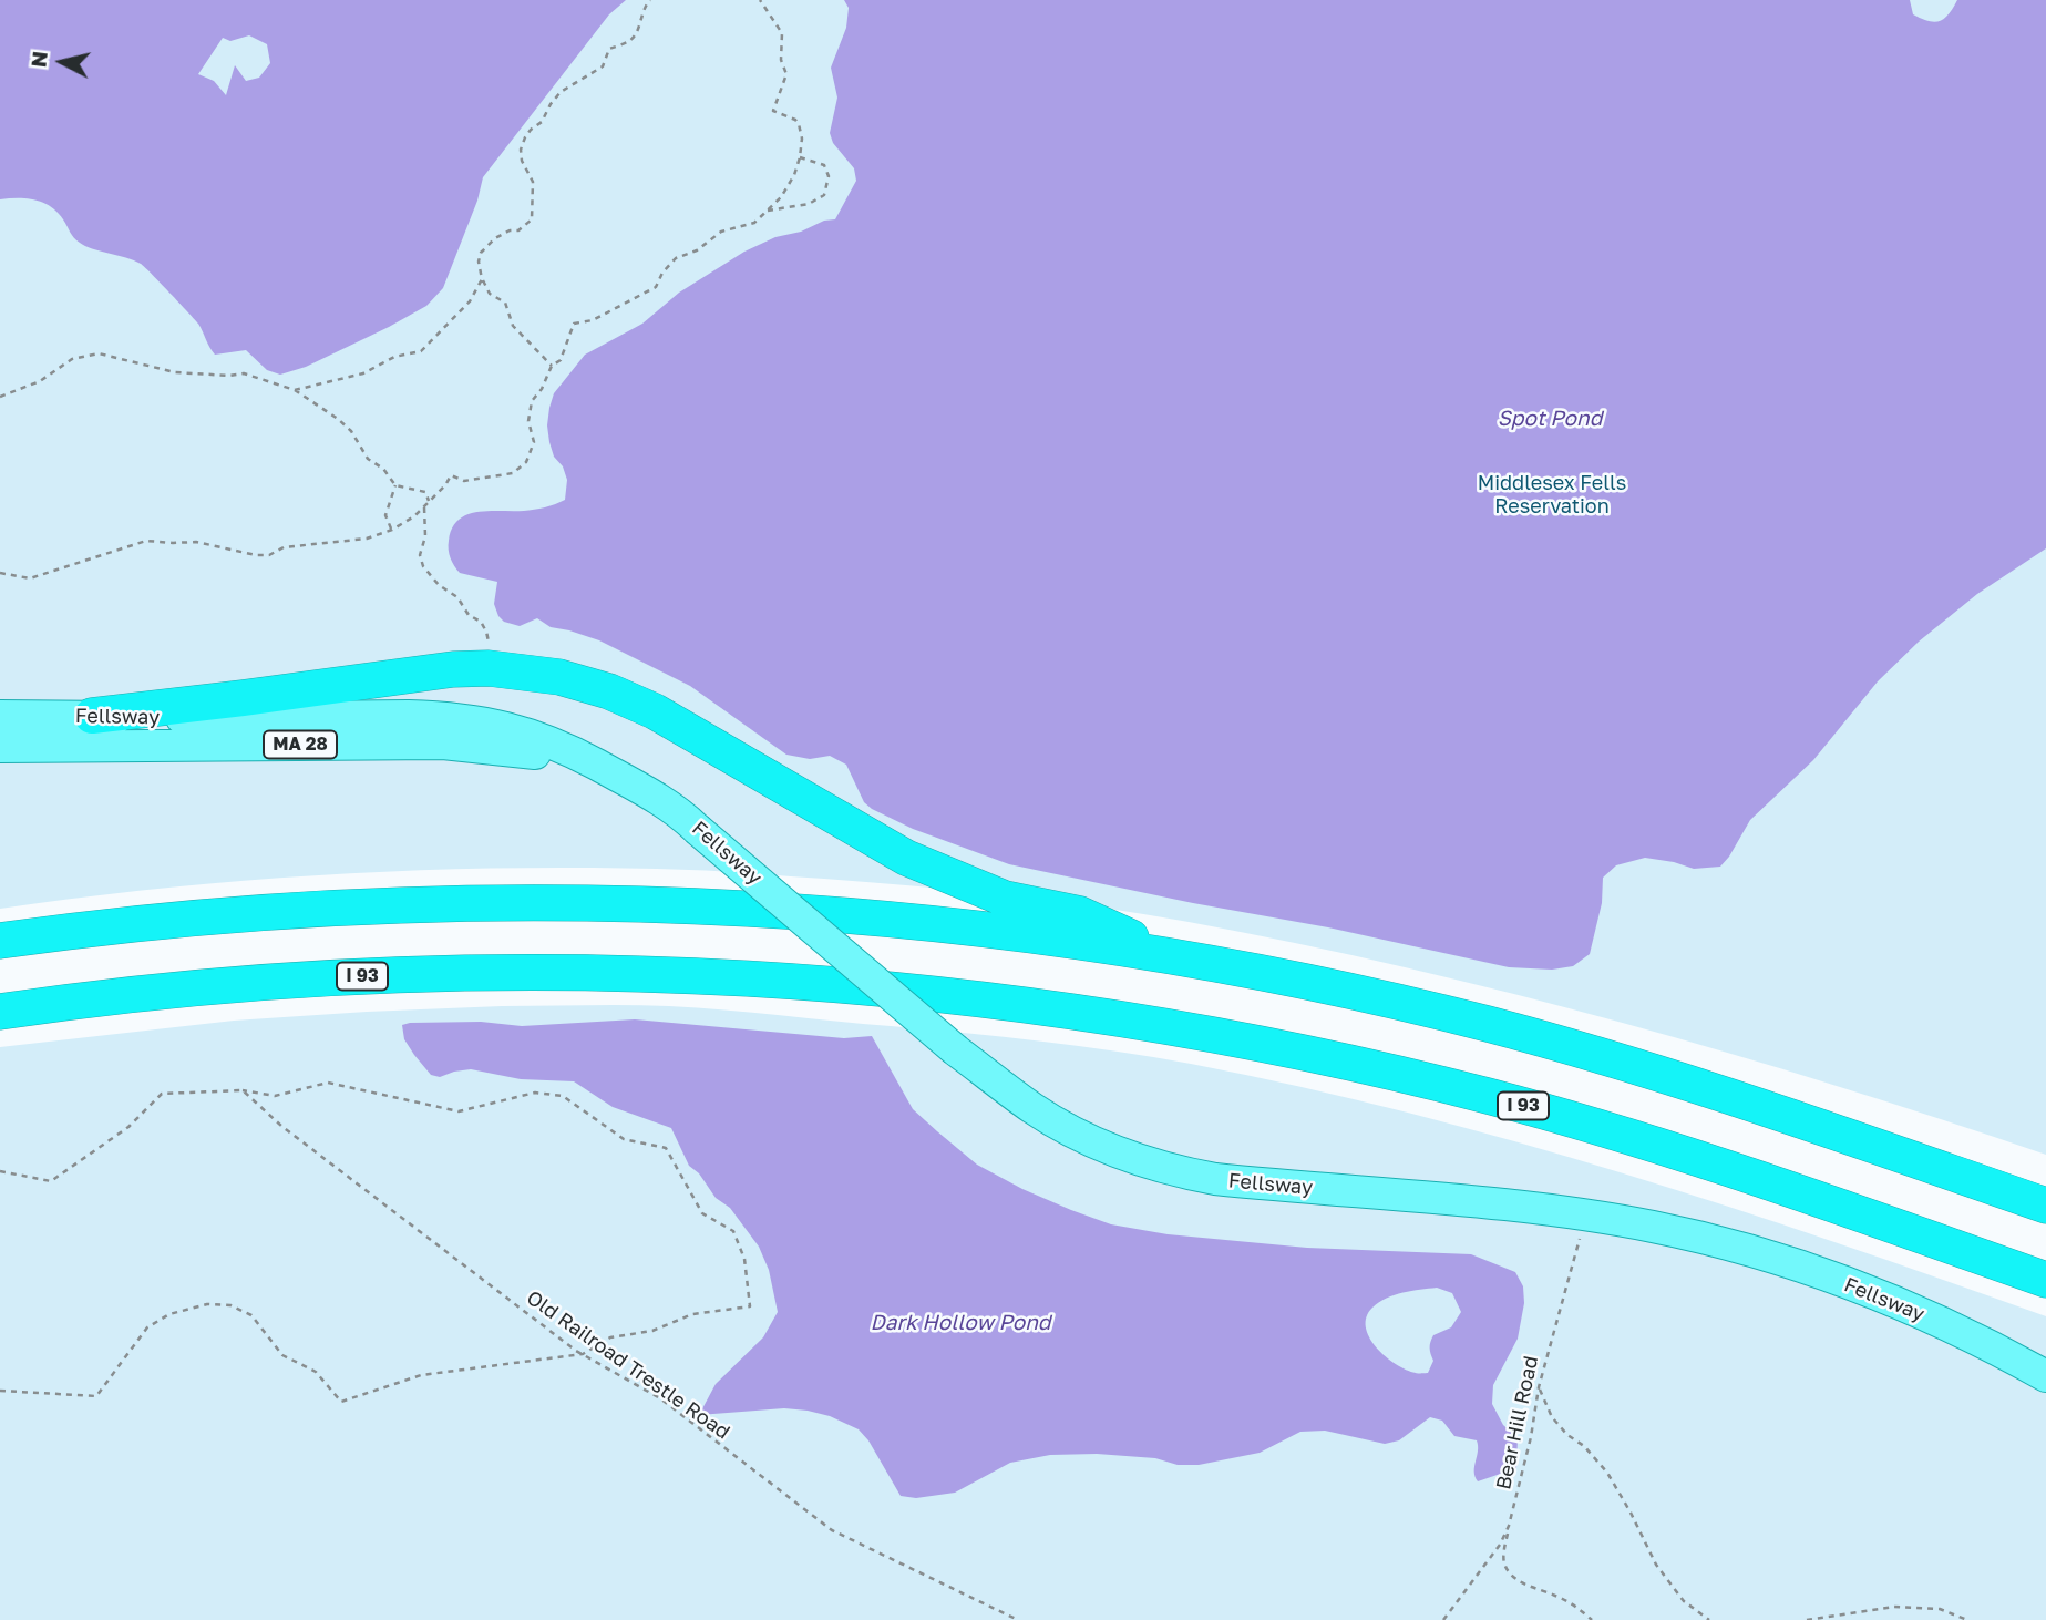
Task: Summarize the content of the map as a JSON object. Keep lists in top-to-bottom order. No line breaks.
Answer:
{"streets":{"highway":["I 93"],"main road":["Fellsway","MA 28"],"path":["Old Railroad Trestle Road","Bear Hill Road"]},"crossings":[["Fellsway","Bear Hill Road"]],"water":["Spot Pond","Dark Hollow Pond"],"parks":["Middlesex Fells Reservation"],"north":"left"}
